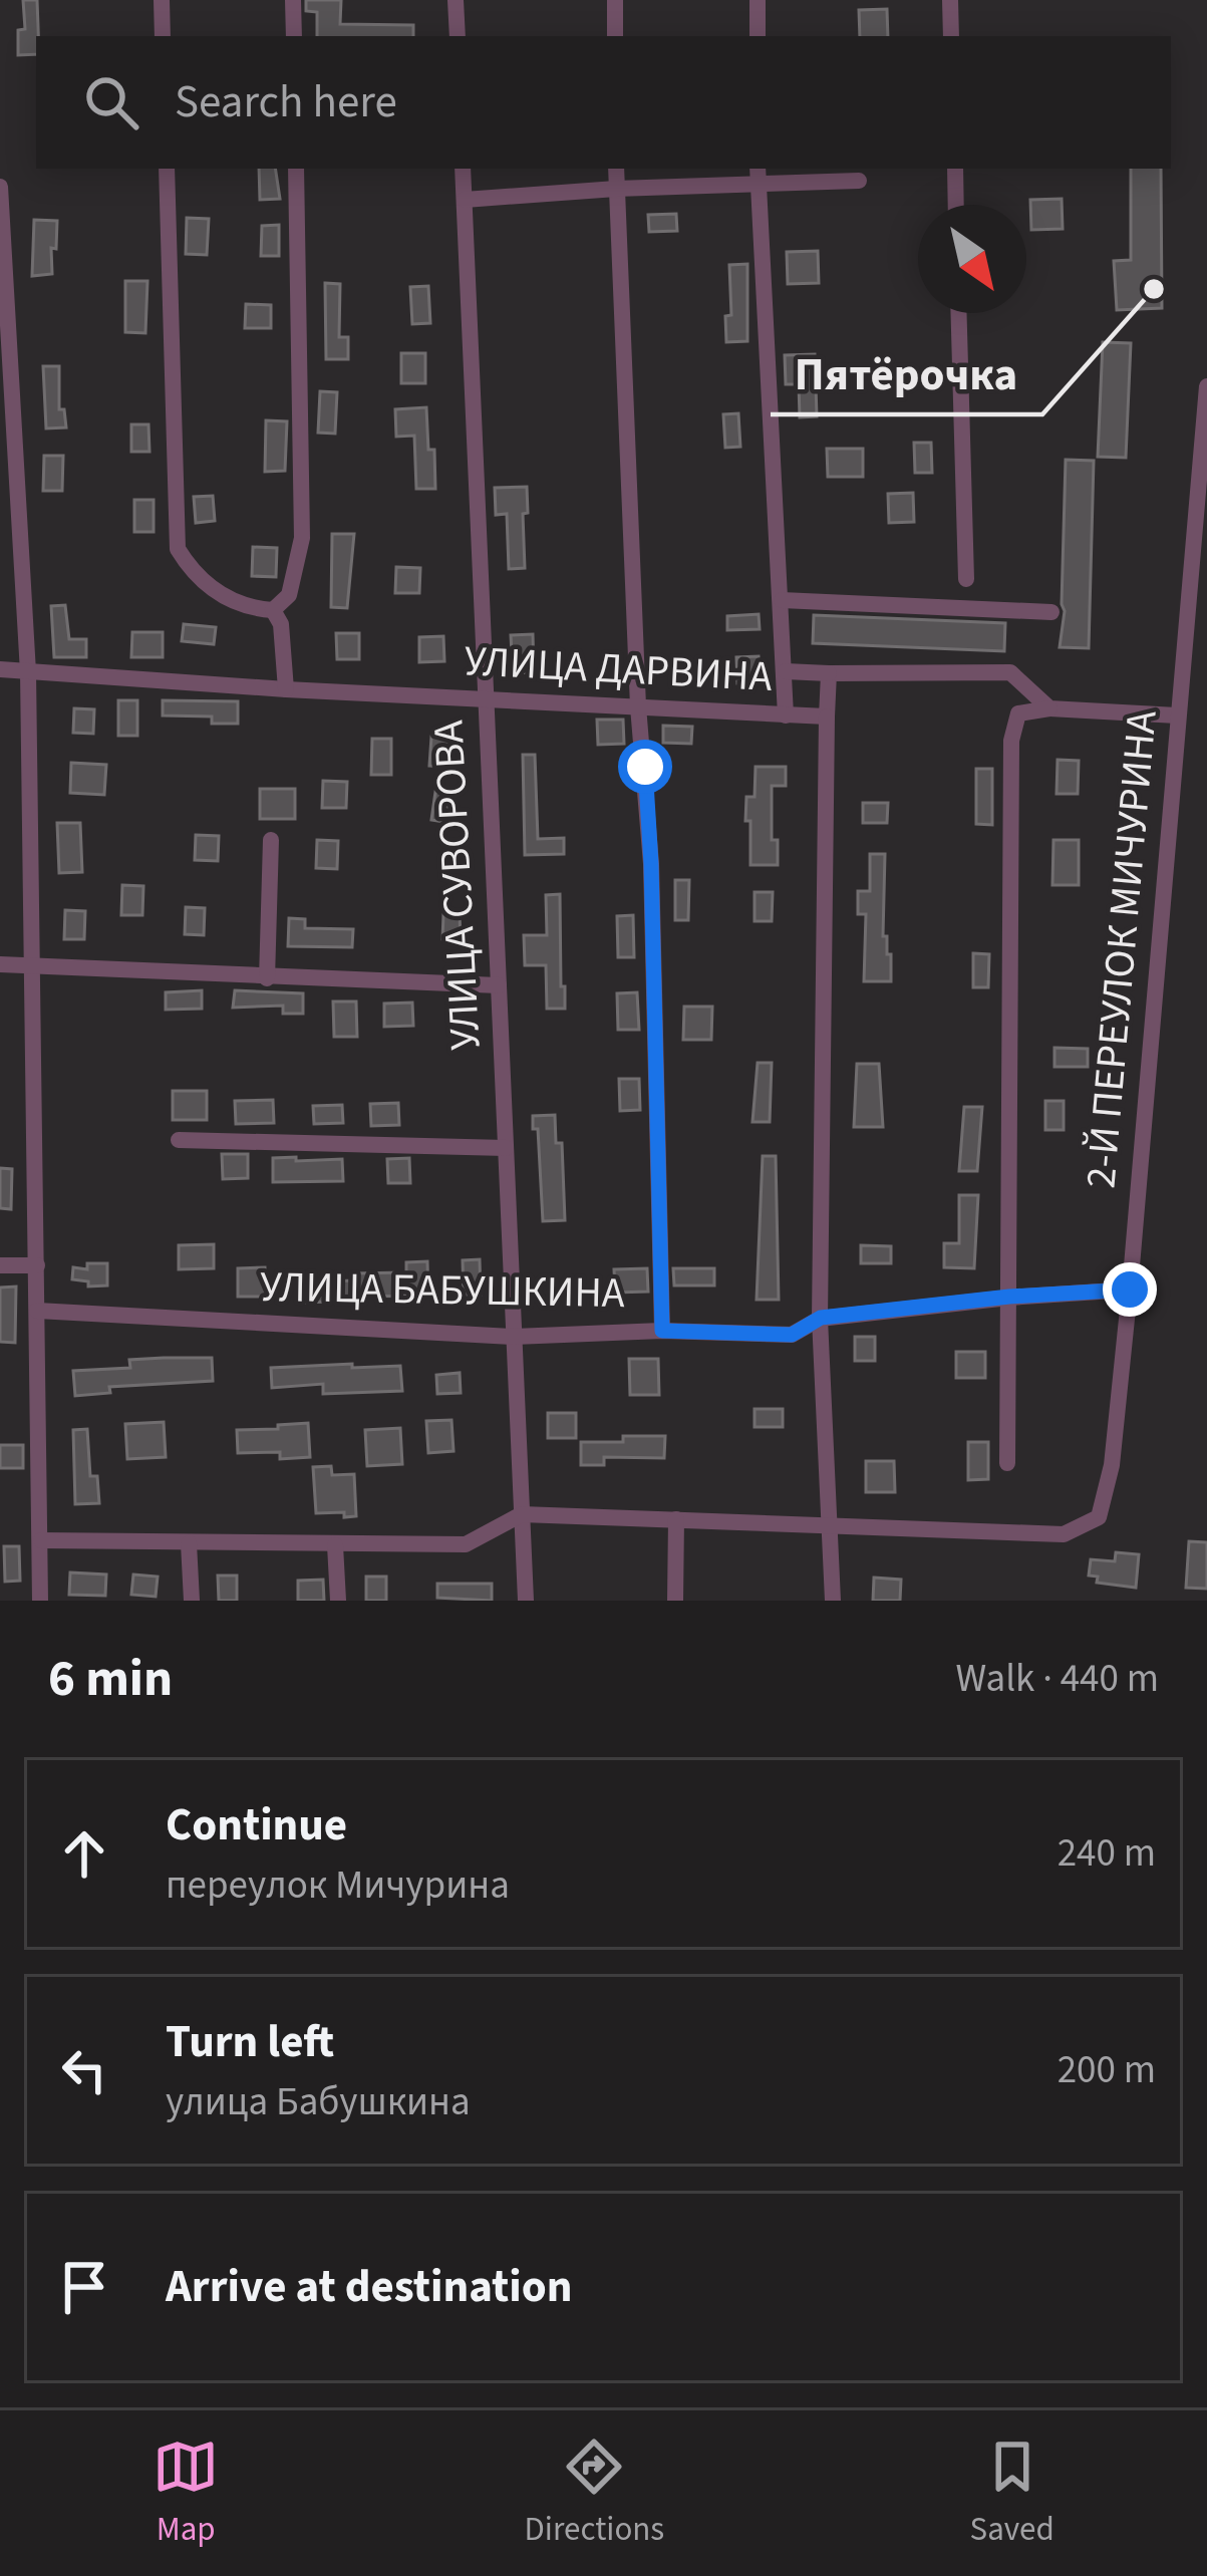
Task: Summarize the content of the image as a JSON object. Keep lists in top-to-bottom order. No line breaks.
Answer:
{"streets":{"street":["УЛИЦА ДАРВИНА","УЛИЦА СУВОРОВА","2-Й ПЕРЕУЛОК МИЧУРИНА","УЛИЦА БАБУШКИНА"]},"crossings":[["УЛИЦА ДАРВИНА","УЛИЦА СУВОРОВА"],["УЛИЦА СУВОРОВА","УЛИЦА БАБУШКИНА"],["2-Й ПЕРЕУЛОК МИЧУРИНА","УЛИЦА БАБУШКИНА"]],"places":["Пятёрочка"],"north":"bottom right","page":{"search":"Search here","heading":["6 min","Walk · 440 m"],"list":[["Continue","переулок Мичурина","240 m"],["Turn left","улица Бабушкина","200 m"],"Arrive at destination"],"nav":["Map","Directions","Saved"]}}
